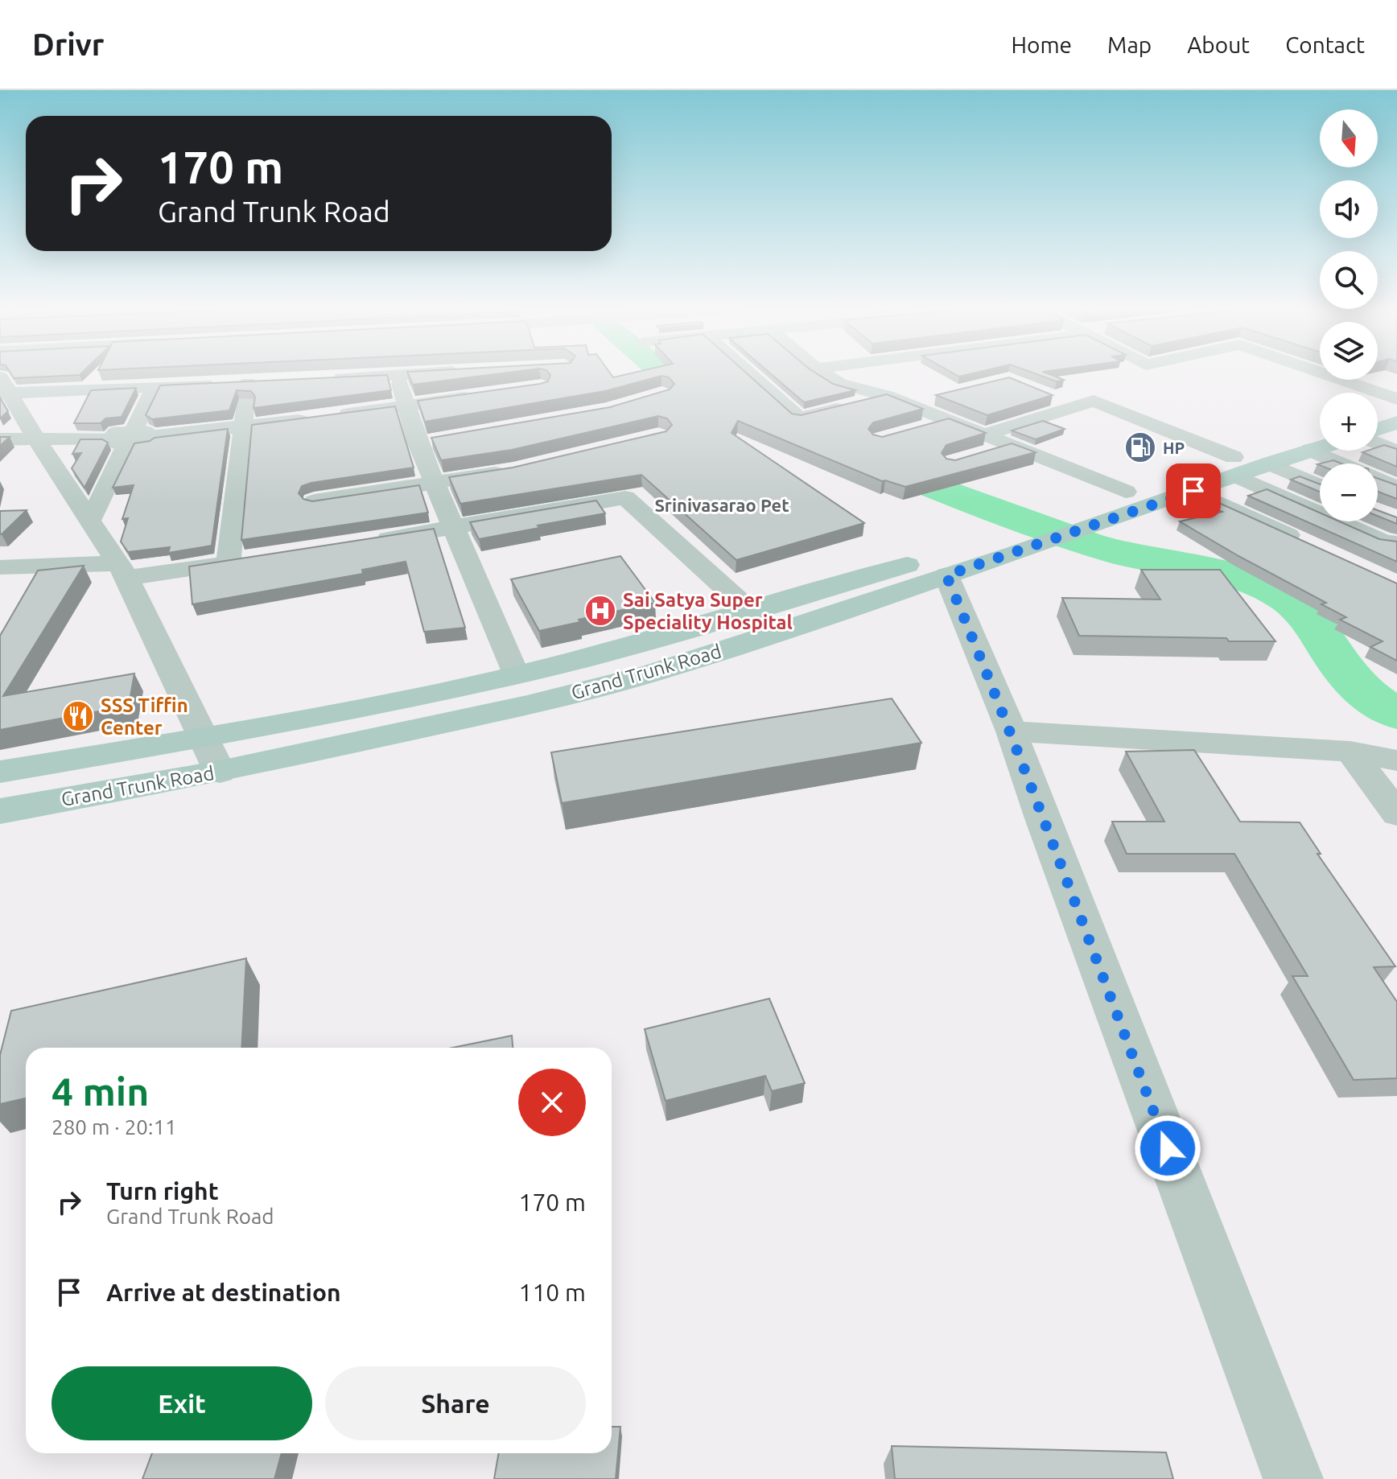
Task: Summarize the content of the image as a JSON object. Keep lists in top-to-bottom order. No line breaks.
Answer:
{"streets":{"main road":["Grand Trunk Road"]},"districts":["Srinivasarao Pet"],"places":{"fuel station":["HP"],"hospital":["Sai Satya Super Speciality Hospital"],"restaurant":["SSS Tiffin Center"]},"north":"bottom","page":{"header":"Drivr","nav":["Home","Map","About","Contact"],"map_buttons":["+","−"],"turn":["170 m","Grand Trunk Road"],"heading":["4 min","280 m · 20:11"],"list":[{"name":"Turn right","note":"Grand Trunk Road","value":"170 m"},{"name":"Arrive at destination","value":"110 m"}],"buttons":["Exit","Share"]}}
